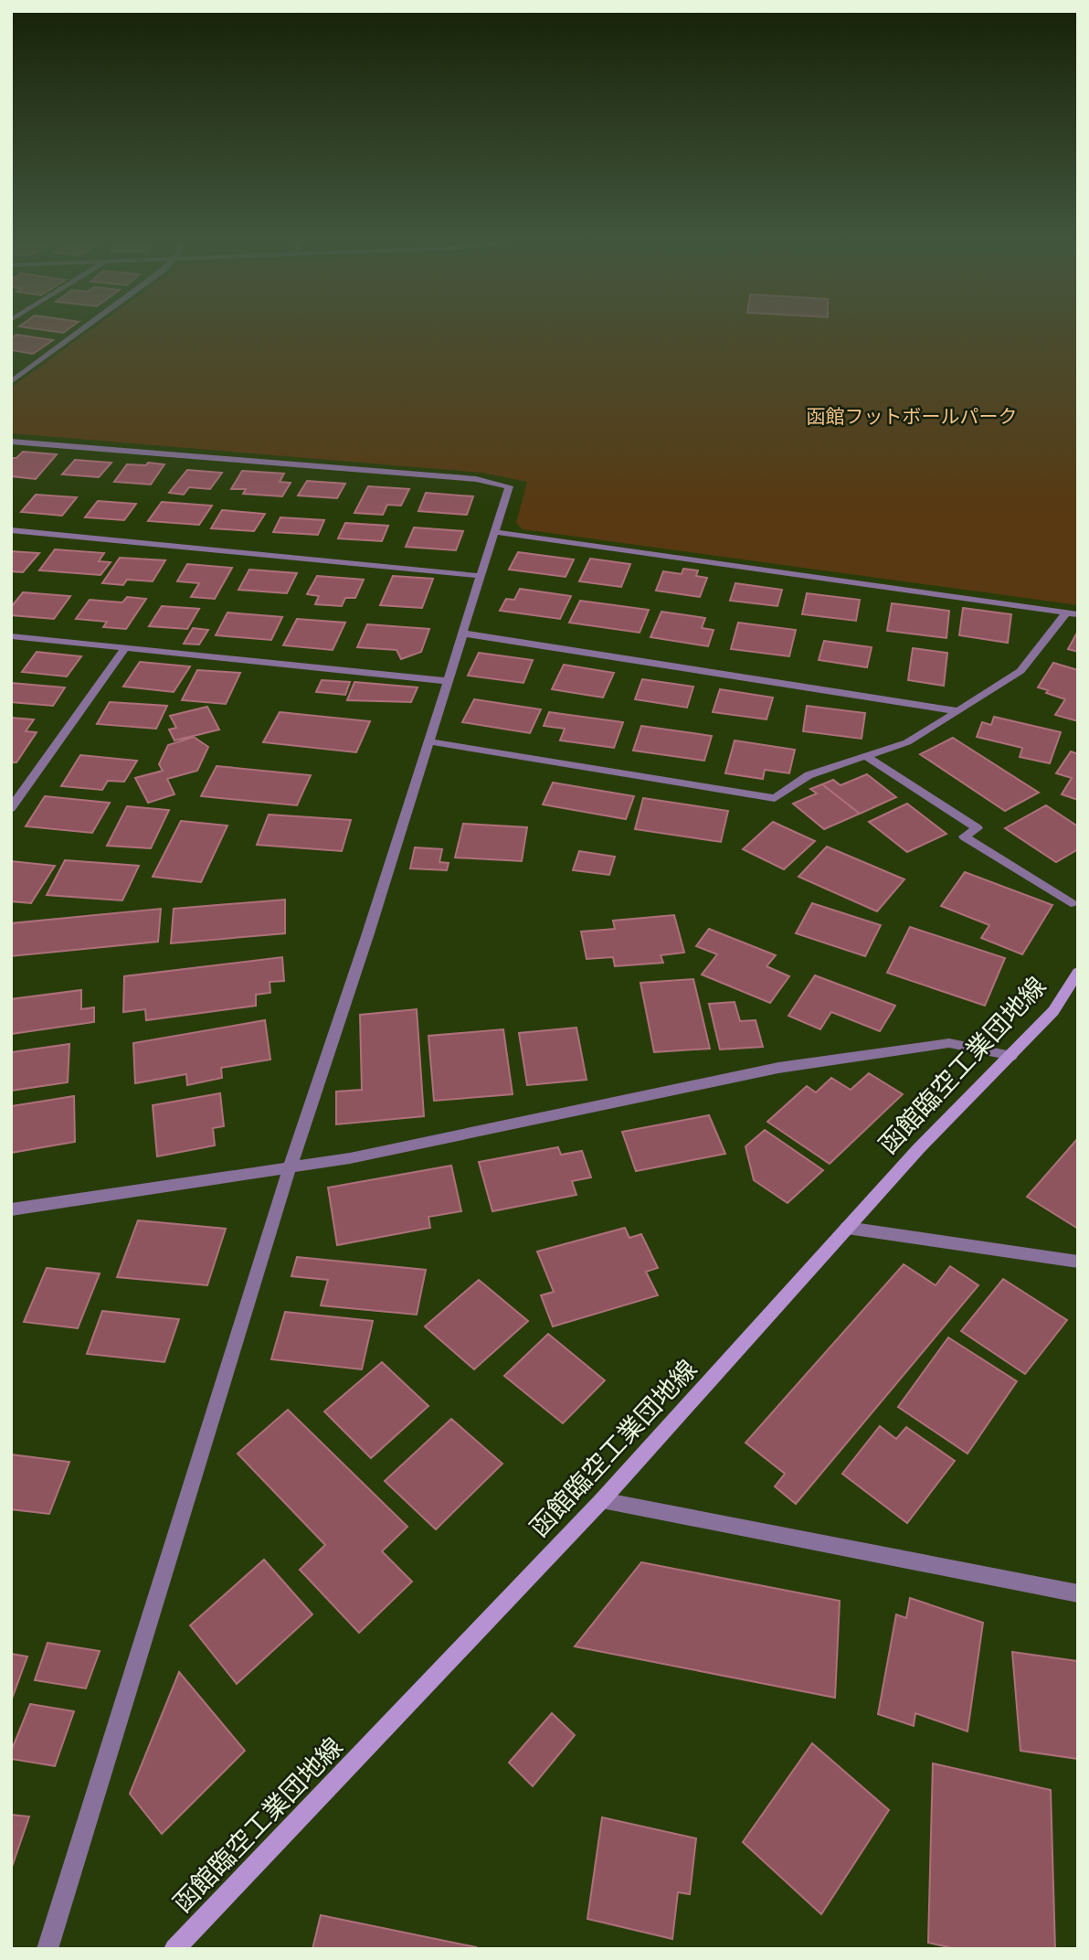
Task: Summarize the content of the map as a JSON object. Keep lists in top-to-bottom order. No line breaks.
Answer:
{"streets":{"main road":["函館臨空工業団地線"]},"parks":["函館フットボールパーク"]}
